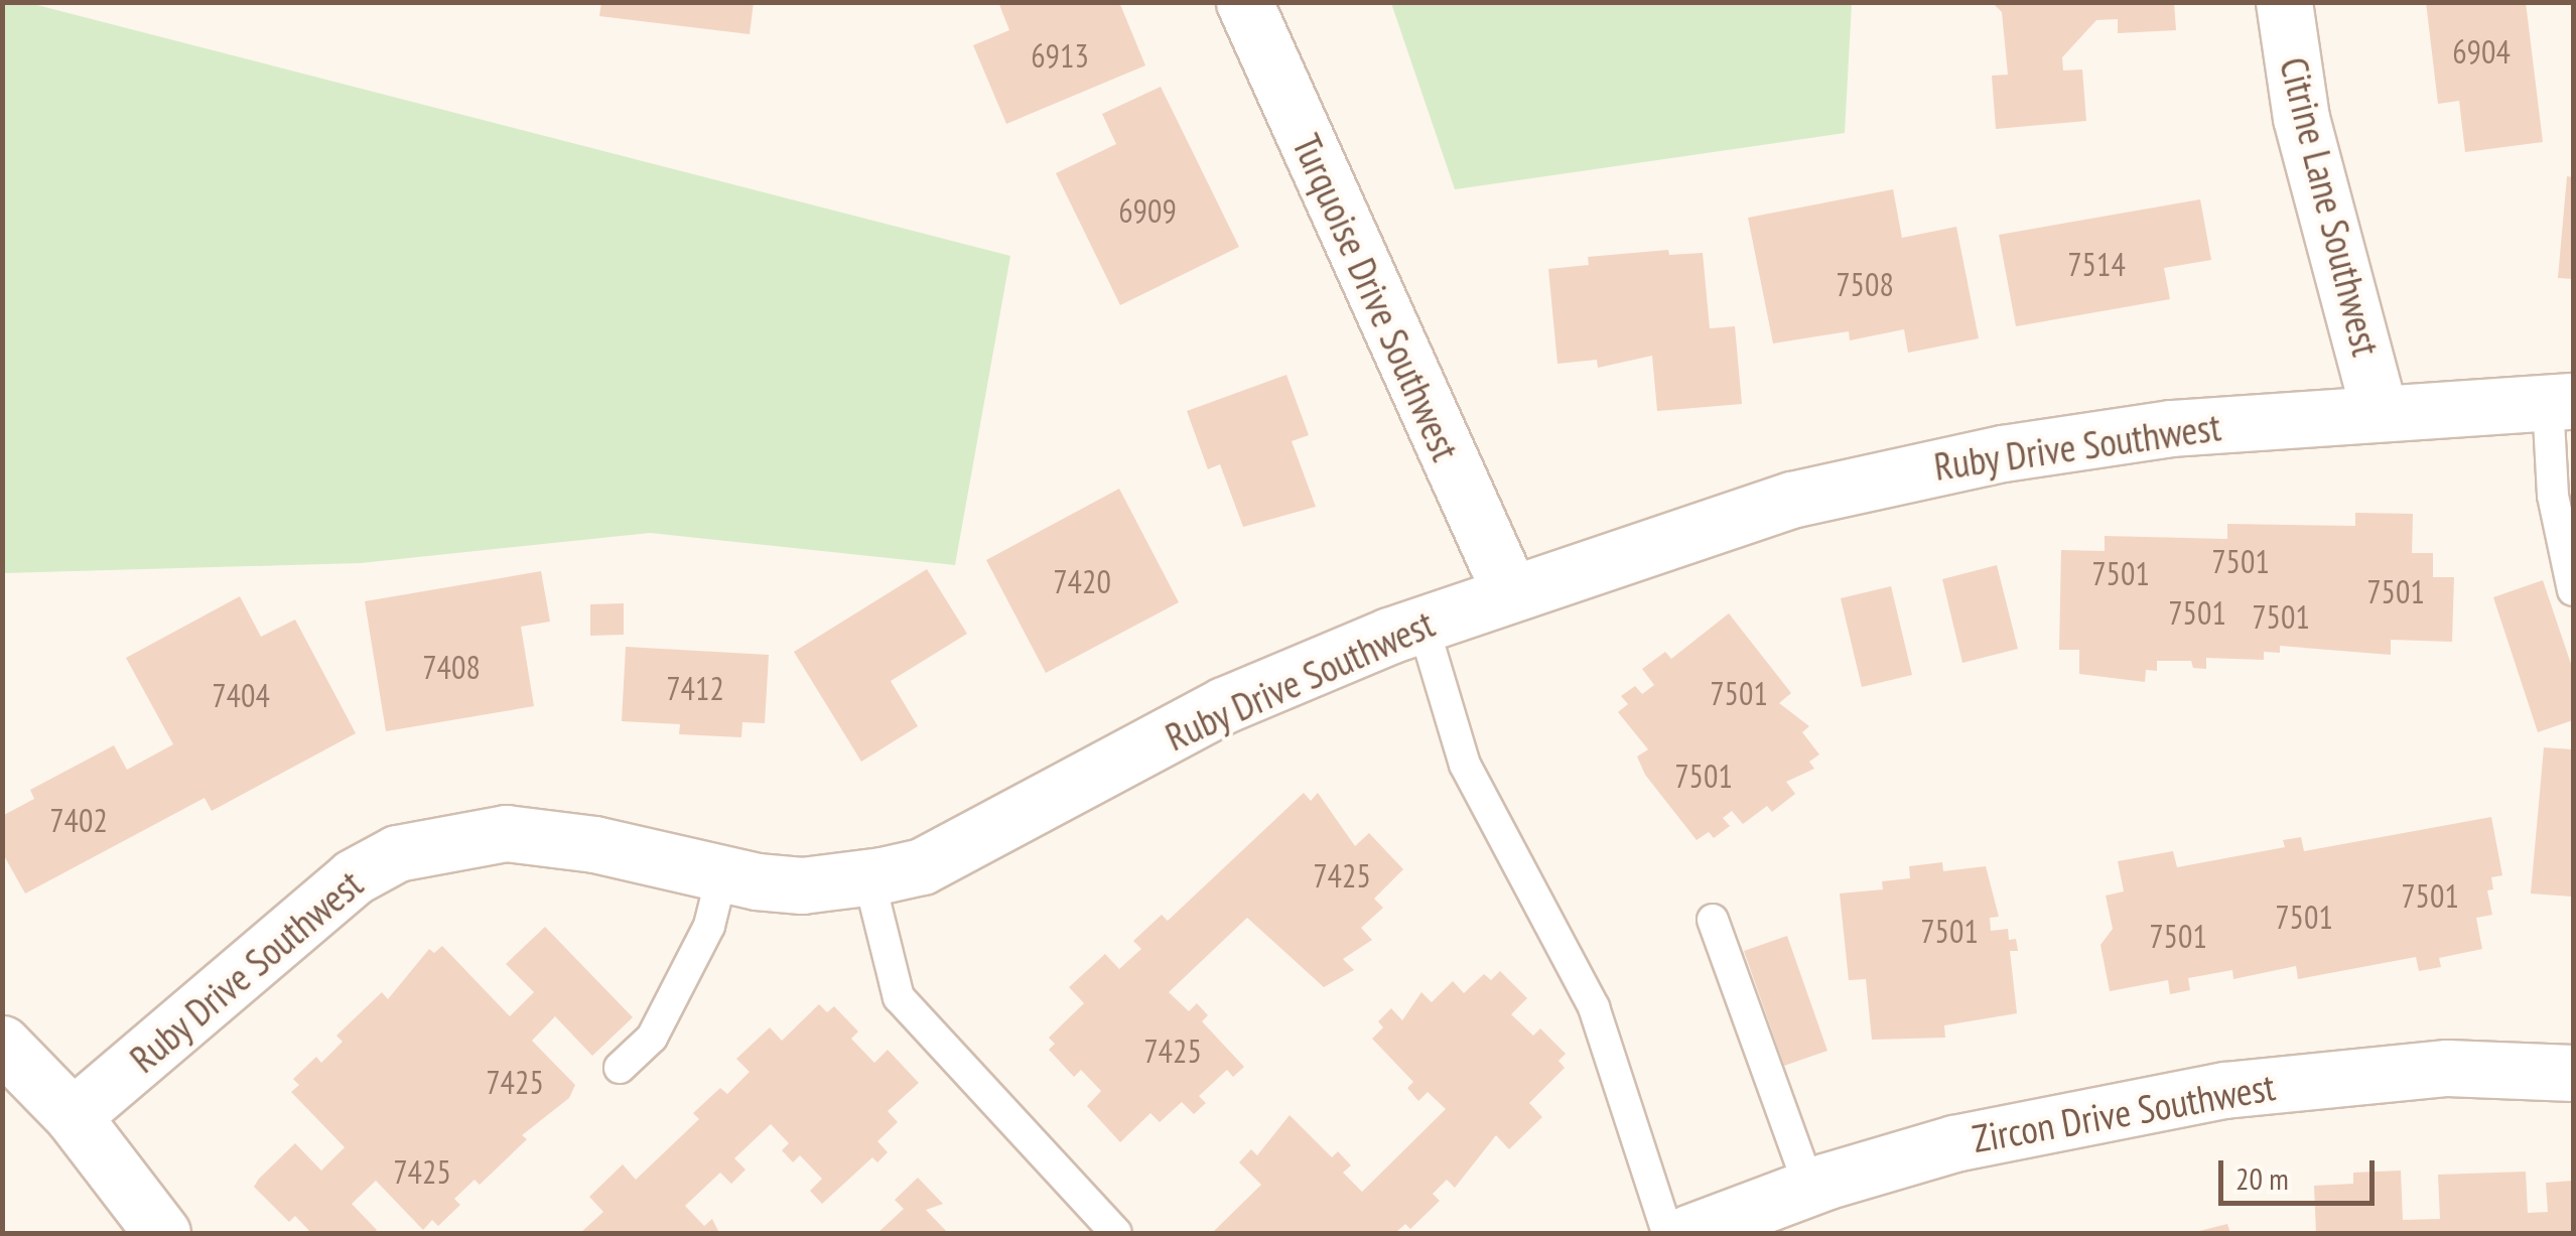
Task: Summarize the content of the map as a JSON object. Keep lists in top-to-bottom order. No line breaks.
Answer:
{"streets":{"street":["Citrine Lane Southwest","Turquoise Drive Southwest","Ruby Drive Southwest","Zircon Drive Southwest"]},"crossings":[["Citrine Lane Southwest","Ruby Drive Southwest"],["Turquoise Drive Southwest","Ruby Drive Southwest"]],"house_numbers":["6904","6913","6909","7514","7508","7501","7501","7420","7501","7501","7501","7408","7412","7501","7404","7501","7402","7425","7501","7501","7501","7501","7425","7425","7425"],"scale_bar":"20 m"}
